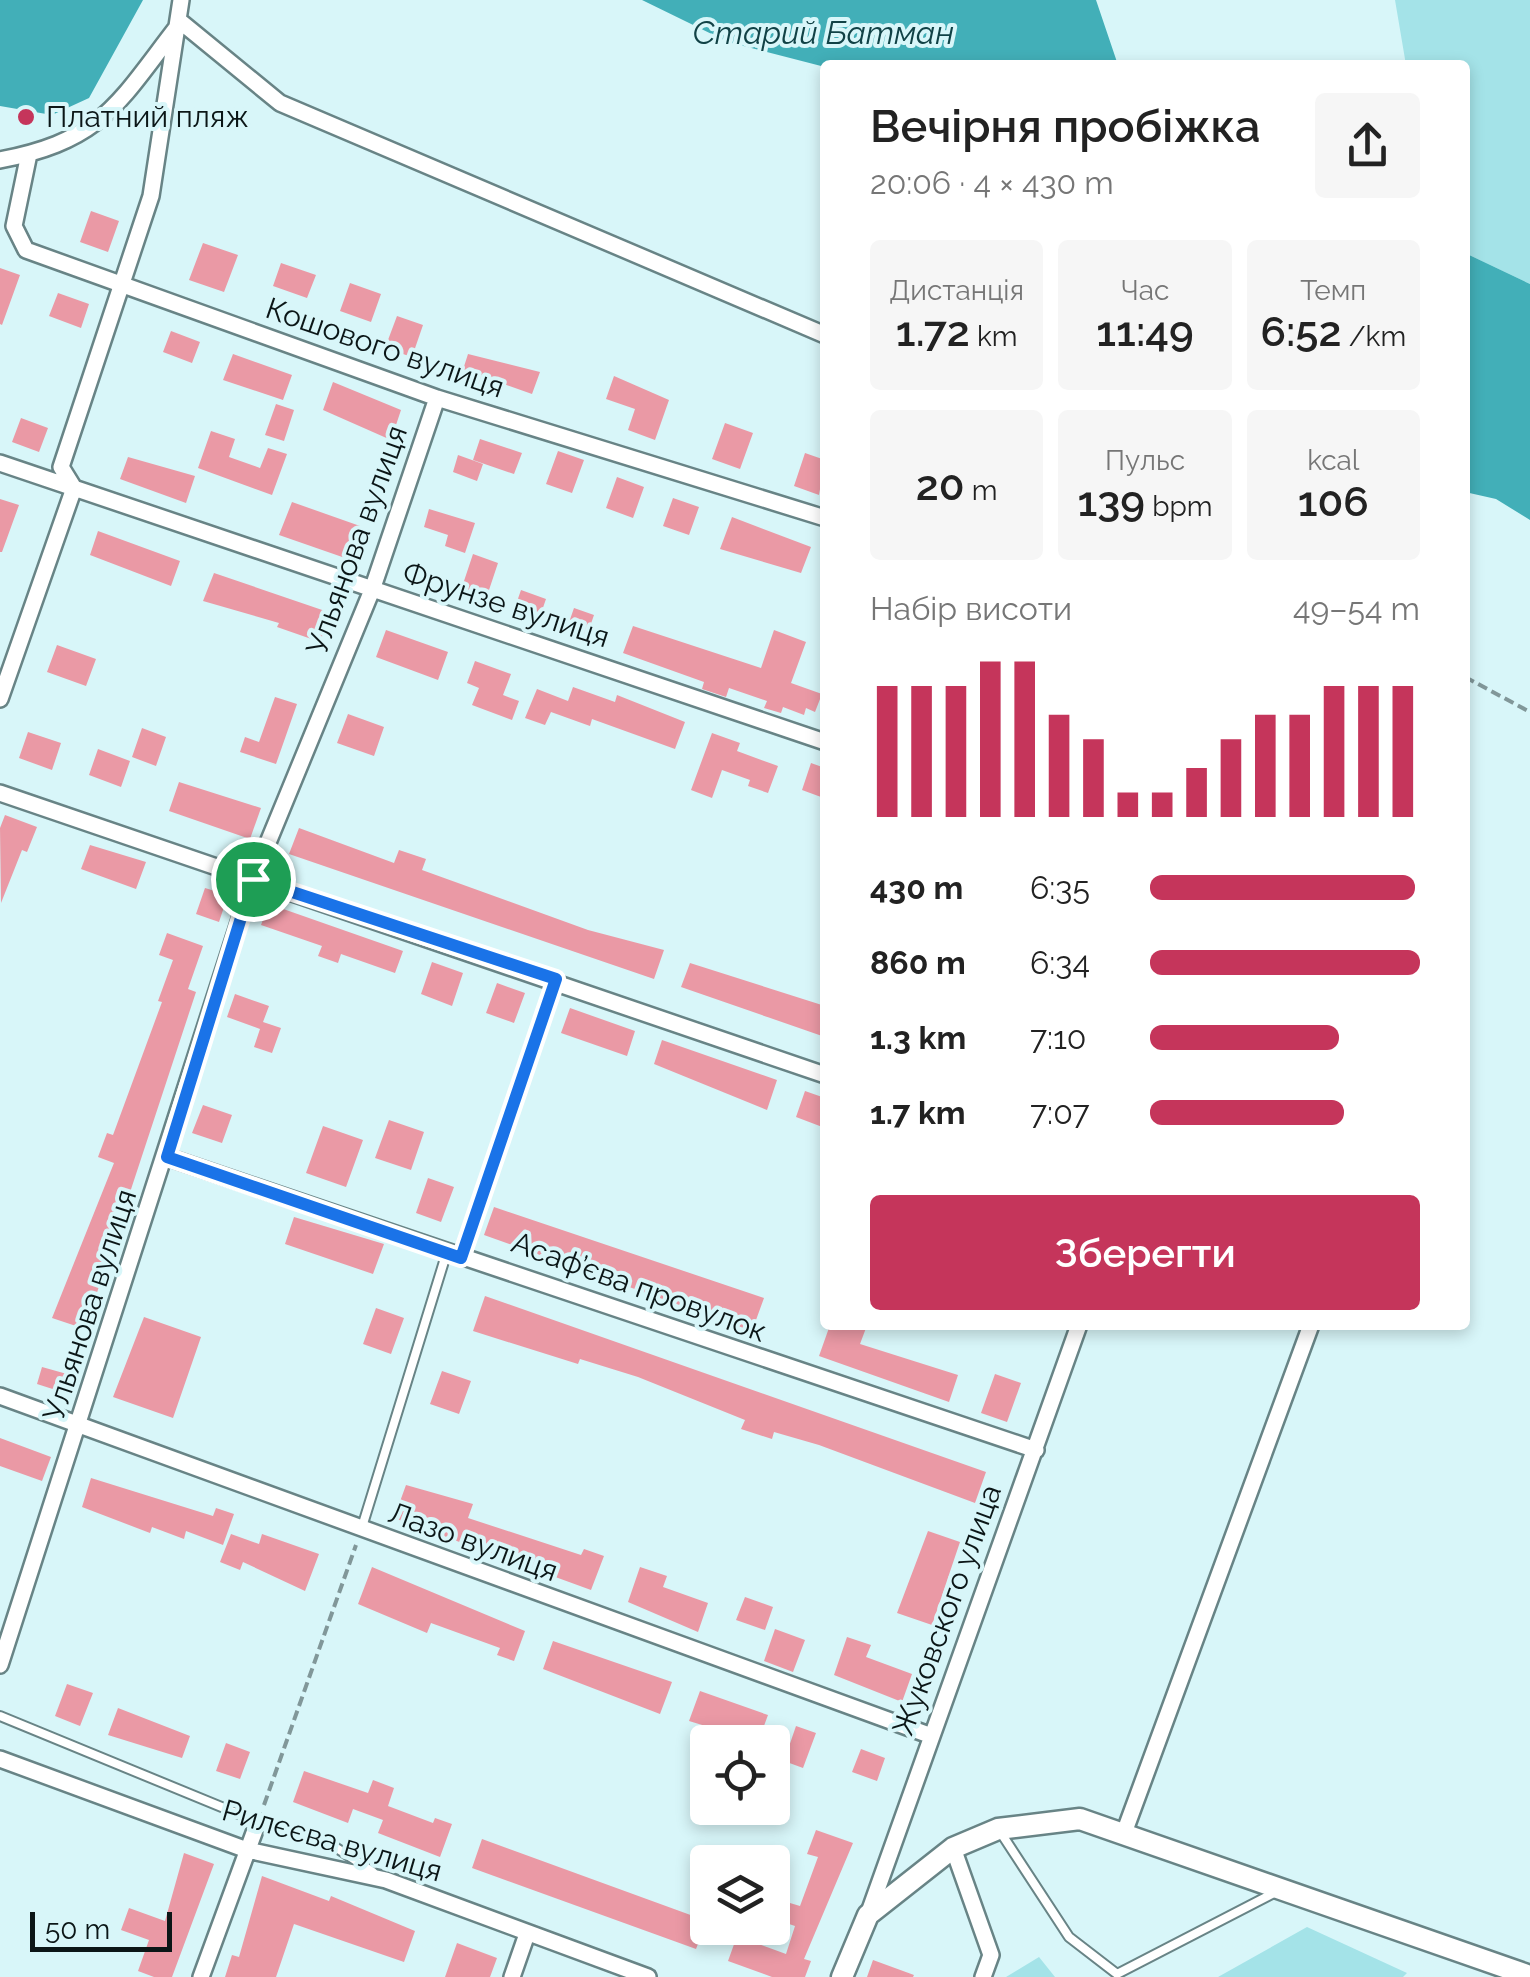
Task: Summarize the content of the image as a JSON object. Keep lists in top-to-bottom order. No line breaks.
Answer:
{"streets":{"street":["Кошового вулиця","Ульянова вулиця","Фрунзе вулиця","Асаф’єва провулок","Лазо вулиця","Жуковского улица","Рилєєва вулиця"]},"crossings":[["Кошового вулиця","Ульянова вулиця"],["Ульянова вулиця","Фрунзе вулиця"],["Ульянова вулиця","Асаф’єва провулок"],["Ульянова вулиця","Лазо вулиця"],["Асаф’єва провулок","Жуковского улица"],["Лазо вулиця","Жуковского улица"]],"water":["Старий Батман"],"places":["Платний пляж"],"scale_bar":"50 m","page":{"heading":["Вечірня пробіжка","20:06 · 4 × 430 m"],"stats":[["Дистанція","1.72 km"],["Час","11:49"],["Темп","6:52 /km"],["20 m"],["Пульс","139 bpm"],["kcal","106"]],"chart":["Набір висоти","49–54 m"],"list":[{"name":"430 m","note":"6:35"},{"name":"860 m","note":"6:34"},{"name":"1.3 km","note":"7:10"},{"name":"1.7 km","note":"7:07"}],"buttons":"Зберегти","scale":"50 m"}}
